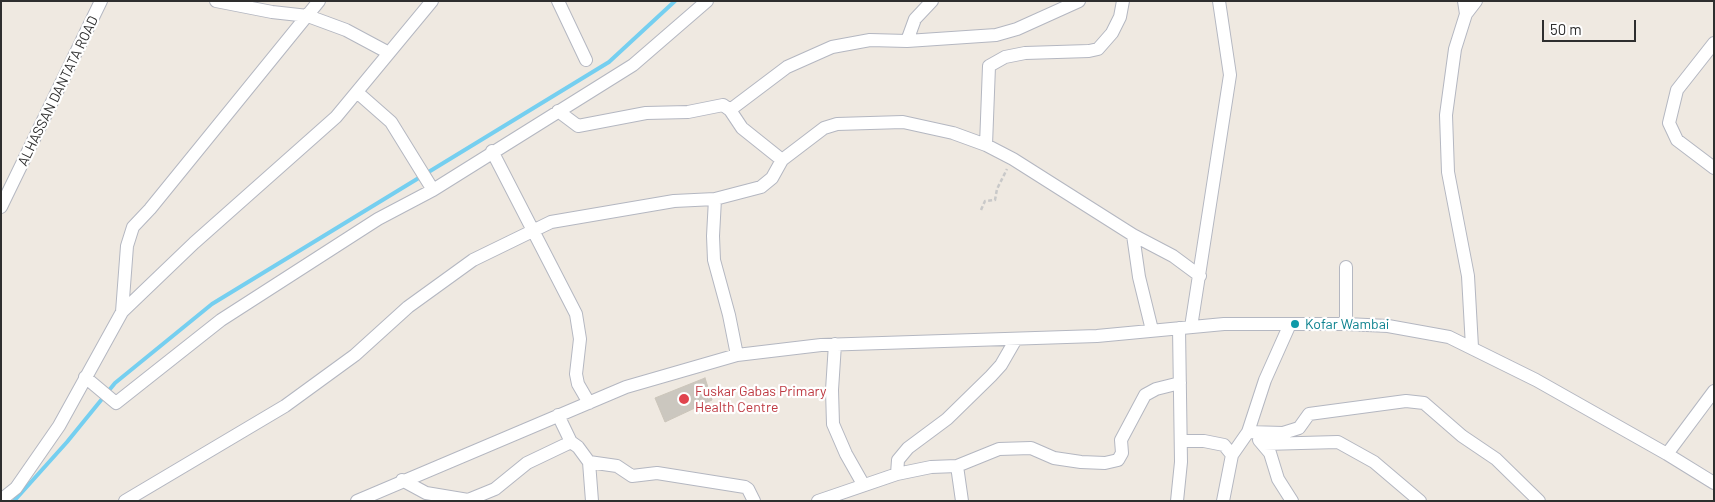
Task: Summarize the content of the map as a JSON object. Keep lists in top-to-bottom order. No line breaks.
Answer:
{"streets":{"street":["ALHASSAN DANTATA ROAD"]},"places":["Kofar Wambai","Fuskar Gabas Primary Health Centre"],"scale_bar":"50 m"}
